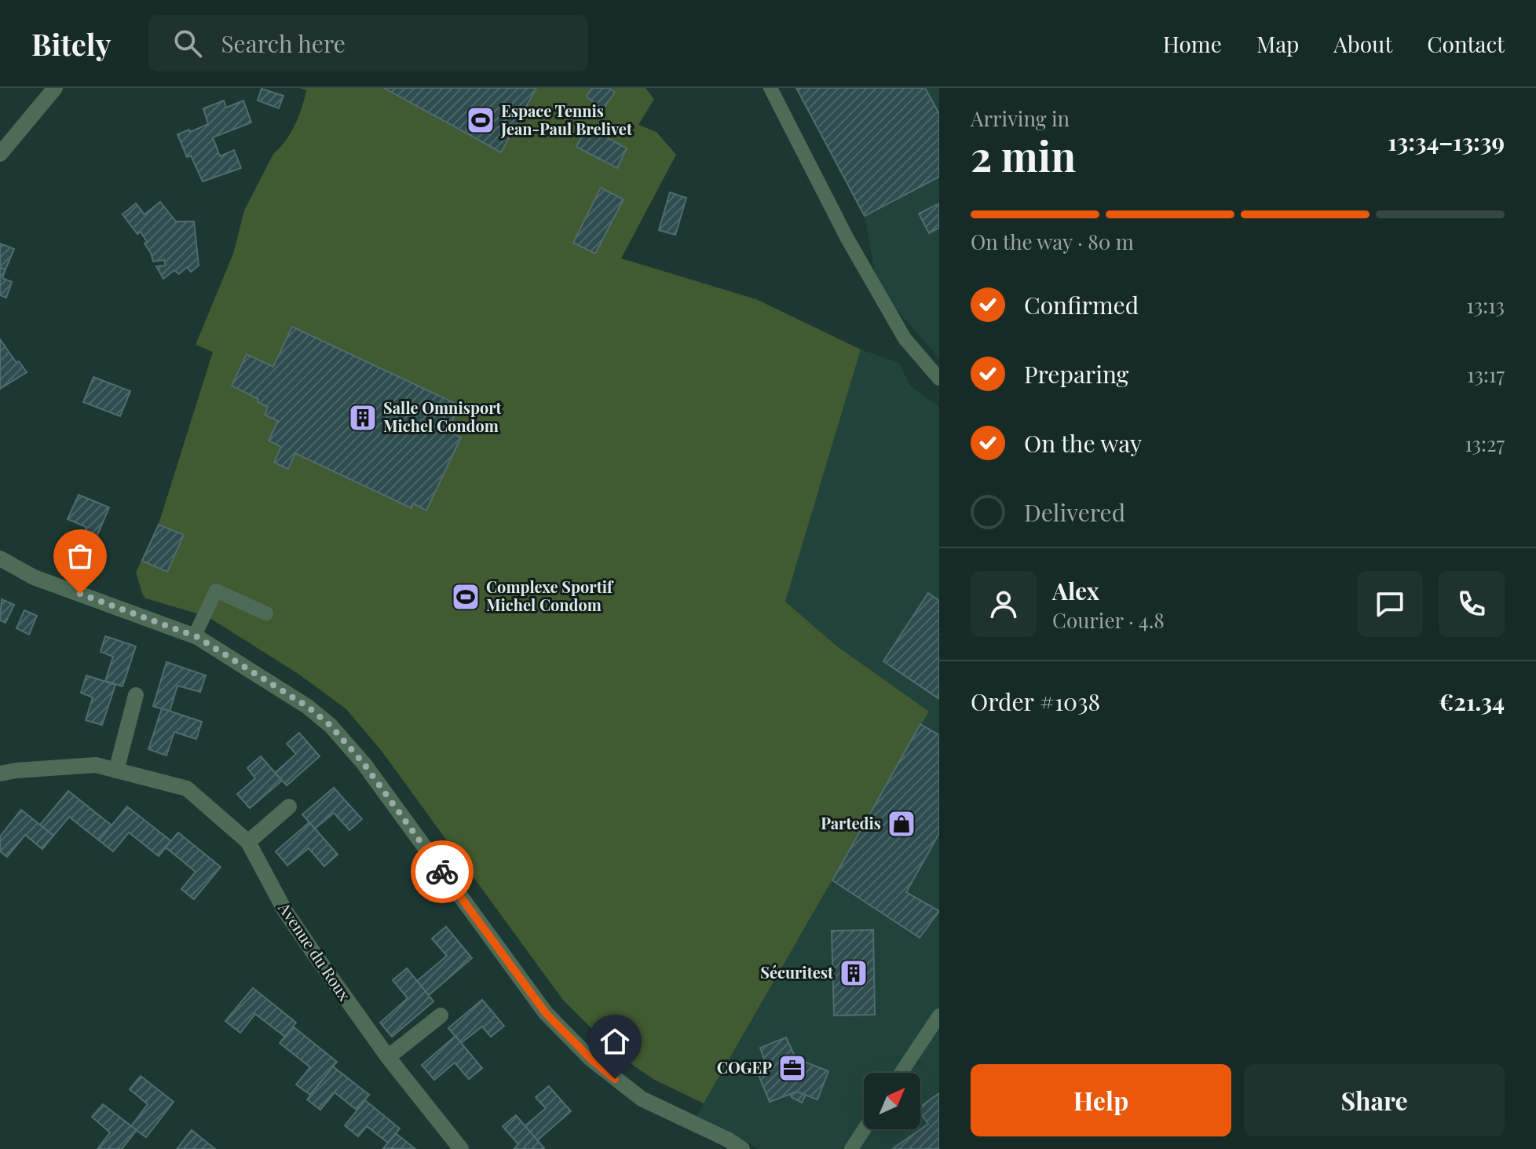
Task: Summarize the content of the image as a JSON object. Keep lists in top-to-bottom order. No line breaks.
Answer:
{"streets":{"street":["Avenue du Roux"]},"places":{"sports":["Espace Tennis Jean-Paul Brelivet","Complexe Sportif Michel Condom"],"building":["Salle Omnisport Michel Condom","Sécuritest"],"shop":["Partedis"],"office":["COGEP"]},"north":"top right","page":{"header":"Bitely","search":"Search here","nav":["Home","Map","About","Contact"],"heading":["2 min","Arriving in","13:34–13:39"],"panel":["Alex","Courier · 4.8","Order #1038","€21.34"],"bar":"On the way · 80 m","list":[["Confirmed","13:13"],["Preparing","13:17"],["On the way","13:27"],"Delivered"],"buttons":["Help","Share"]}}
